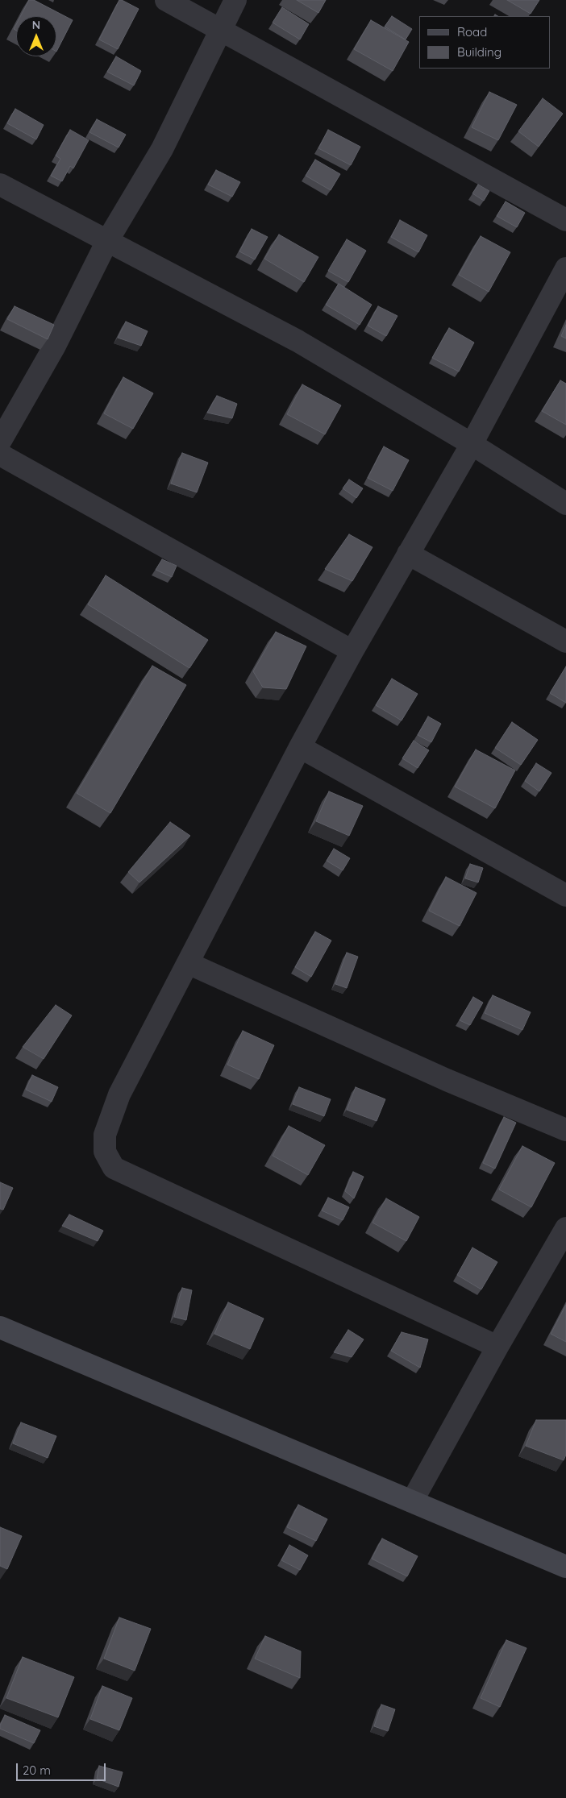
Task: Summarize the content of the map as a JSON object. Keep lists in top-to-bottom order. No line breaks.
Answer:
{"legend":["Road","Building"],"scale_bar":"20 m","north":"top"}
